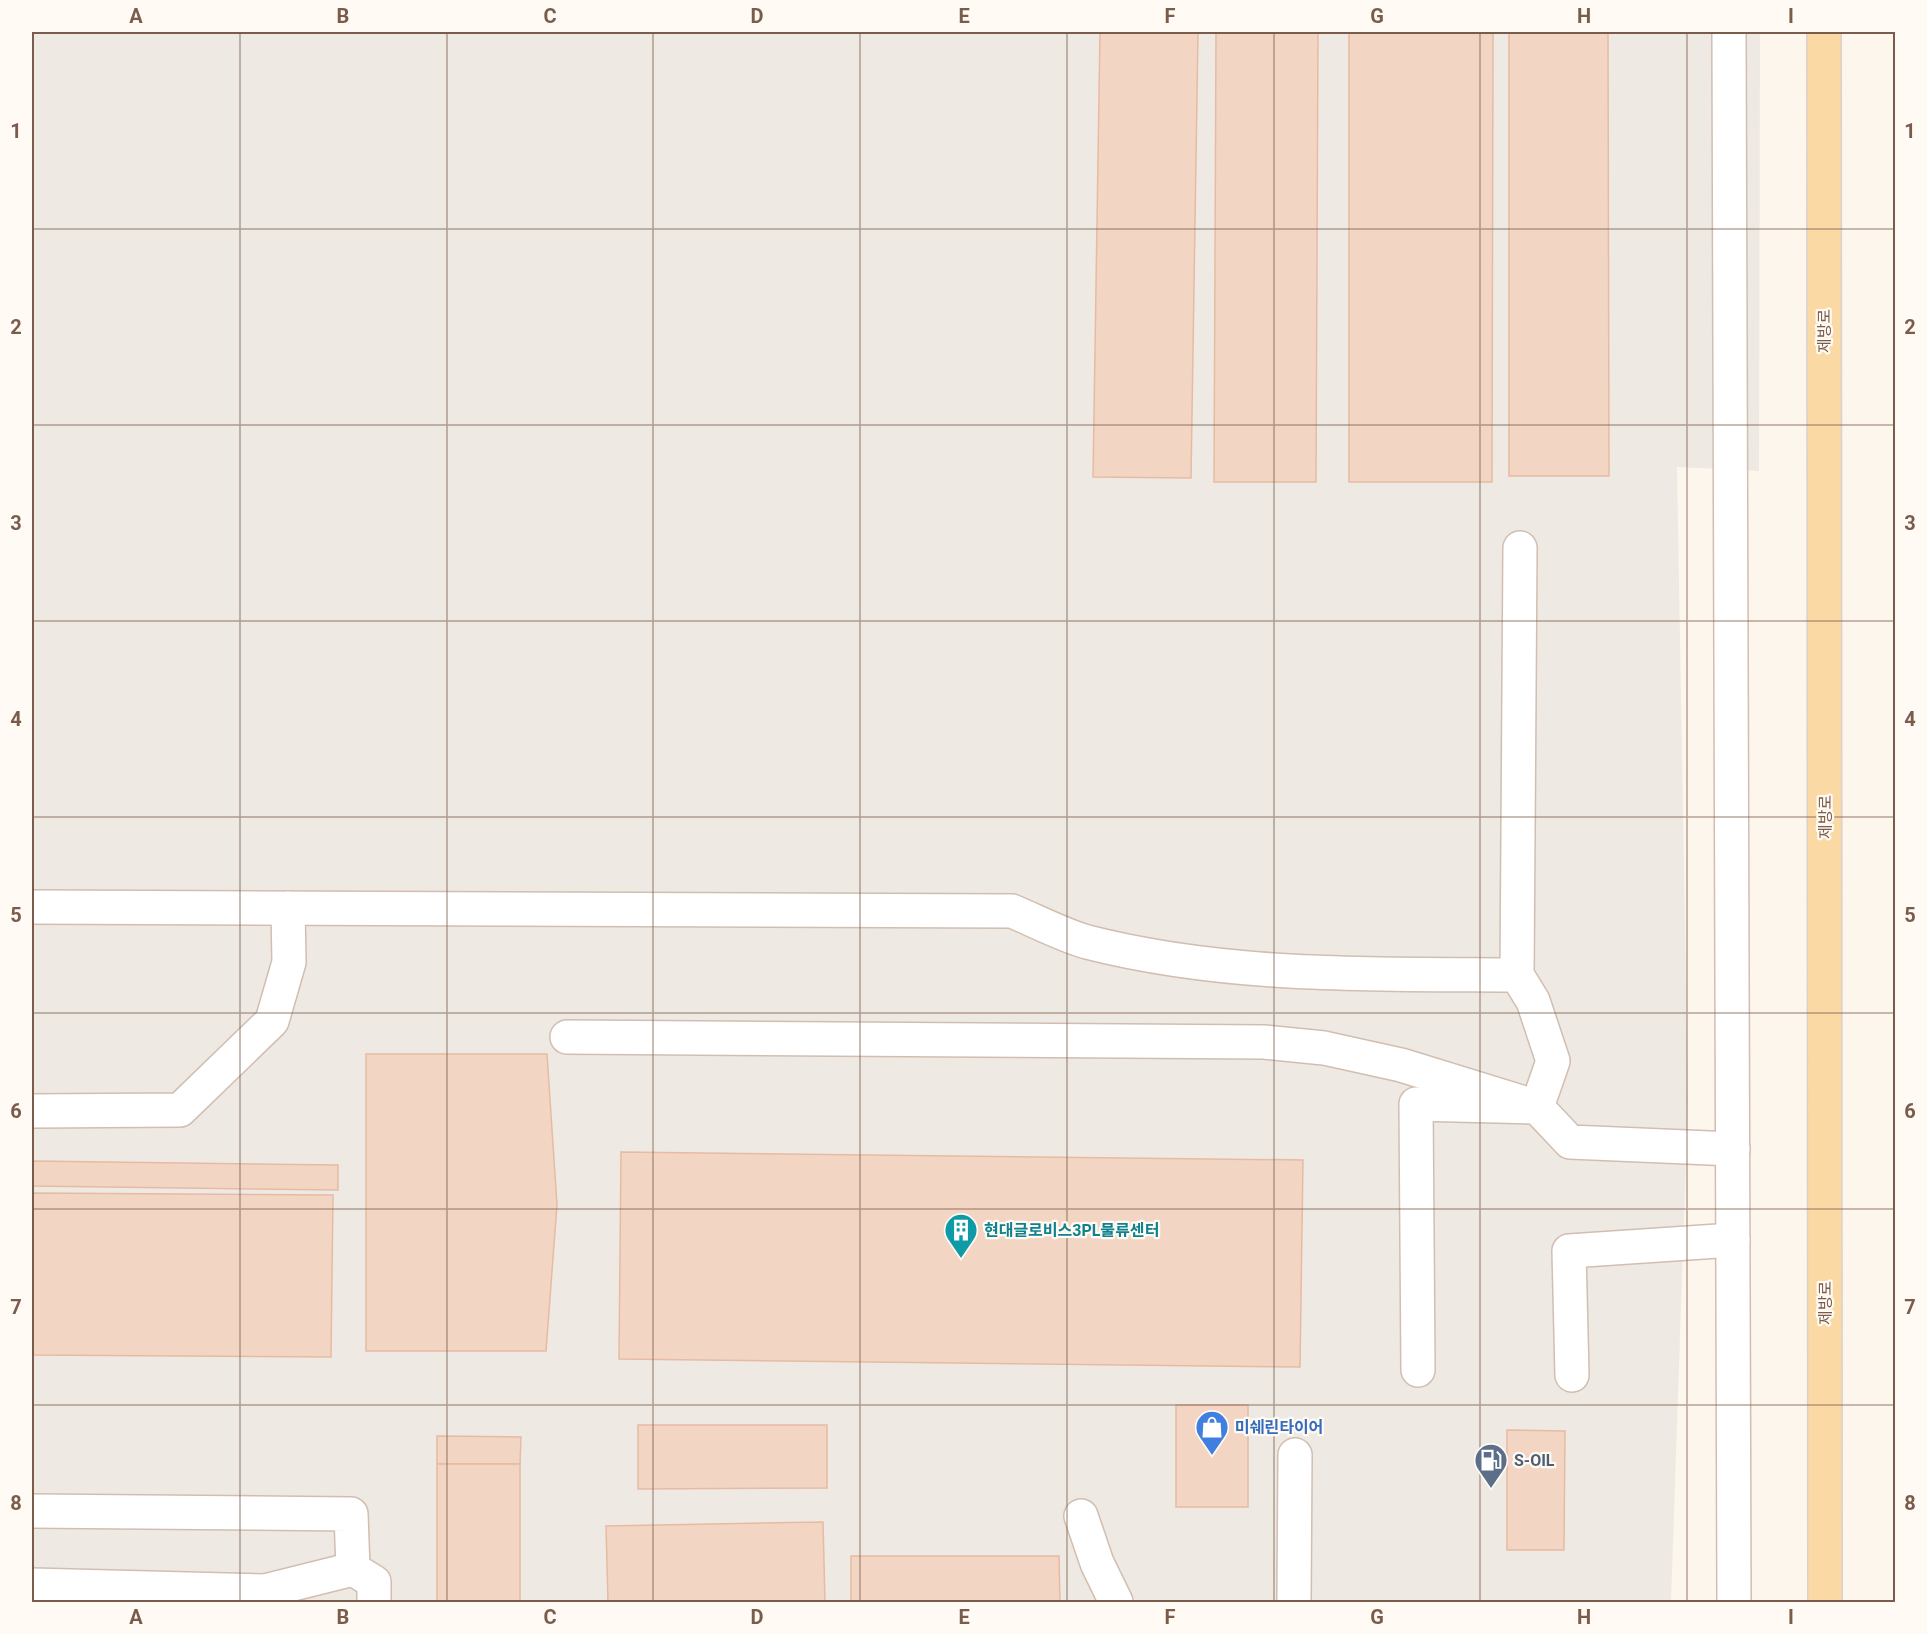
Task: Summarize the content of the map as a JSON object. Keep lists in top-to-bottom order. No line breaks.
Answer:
{"streets":{"main road":["제방로"]},"places":{"building":["현대글로비스3PL물류센터"],"shop":["미쉐린타이어"],"fuel station":["S-OIL"]},"grid":{"columns":["A","B","C","D","E","F","G","H","I"],"rows":["1","2","3","4","5","6","7","8"]}}
